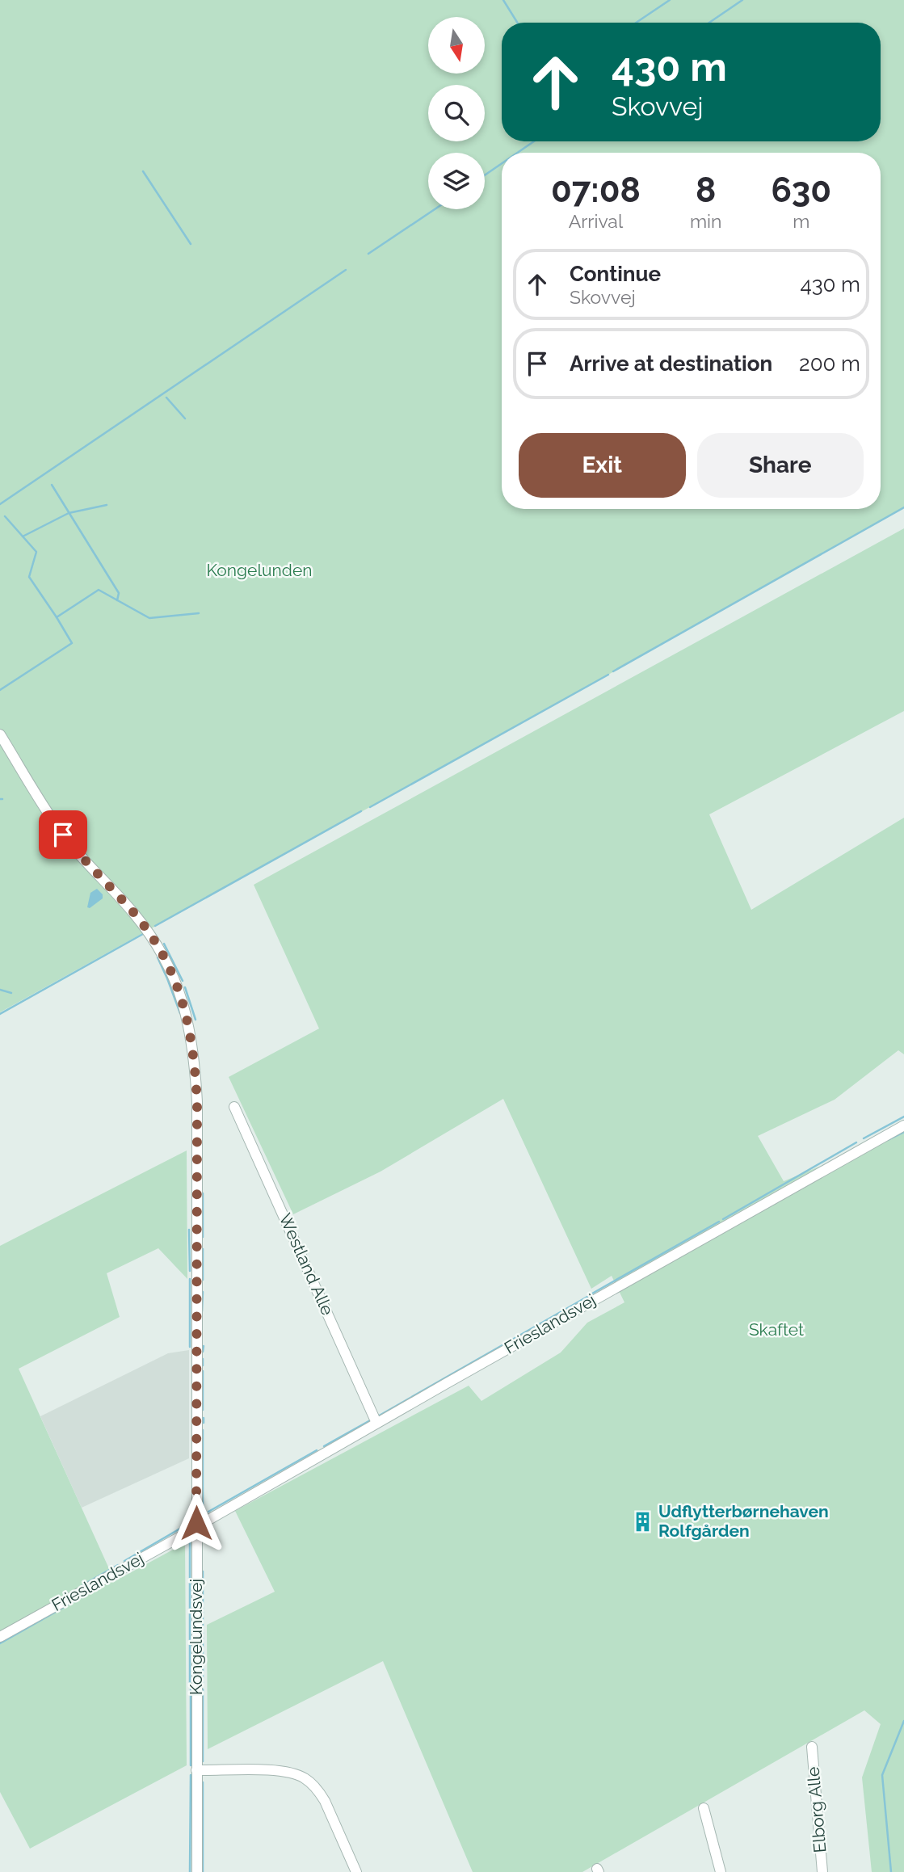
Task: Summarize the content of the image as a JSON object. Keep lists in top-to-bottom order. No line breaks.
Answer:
{"streets":{"street":["Westland Alle","Frieslandsvej","Kongelundsvej","Elborg Alle"]},"crossings":[["Westland Alle","Frieslandsvej"],["Frieslandsvej","Kongelundsvej"]],"parks":["Kongelunden","Skaftet"],"places":{"building":["Udflytterbørnehaven Rolfgården"]},"north":"bottom","page":{"turn":["430 m","Skovvej"],"eta":["07:08","Arrival","8","min","630","m"],"list":[{"name":"Continue","note":"Skovvej","value":"430 m"},{"name":"Arrive at destination","value":"200 m"}],"buttons":["Exit","Share"]}}
